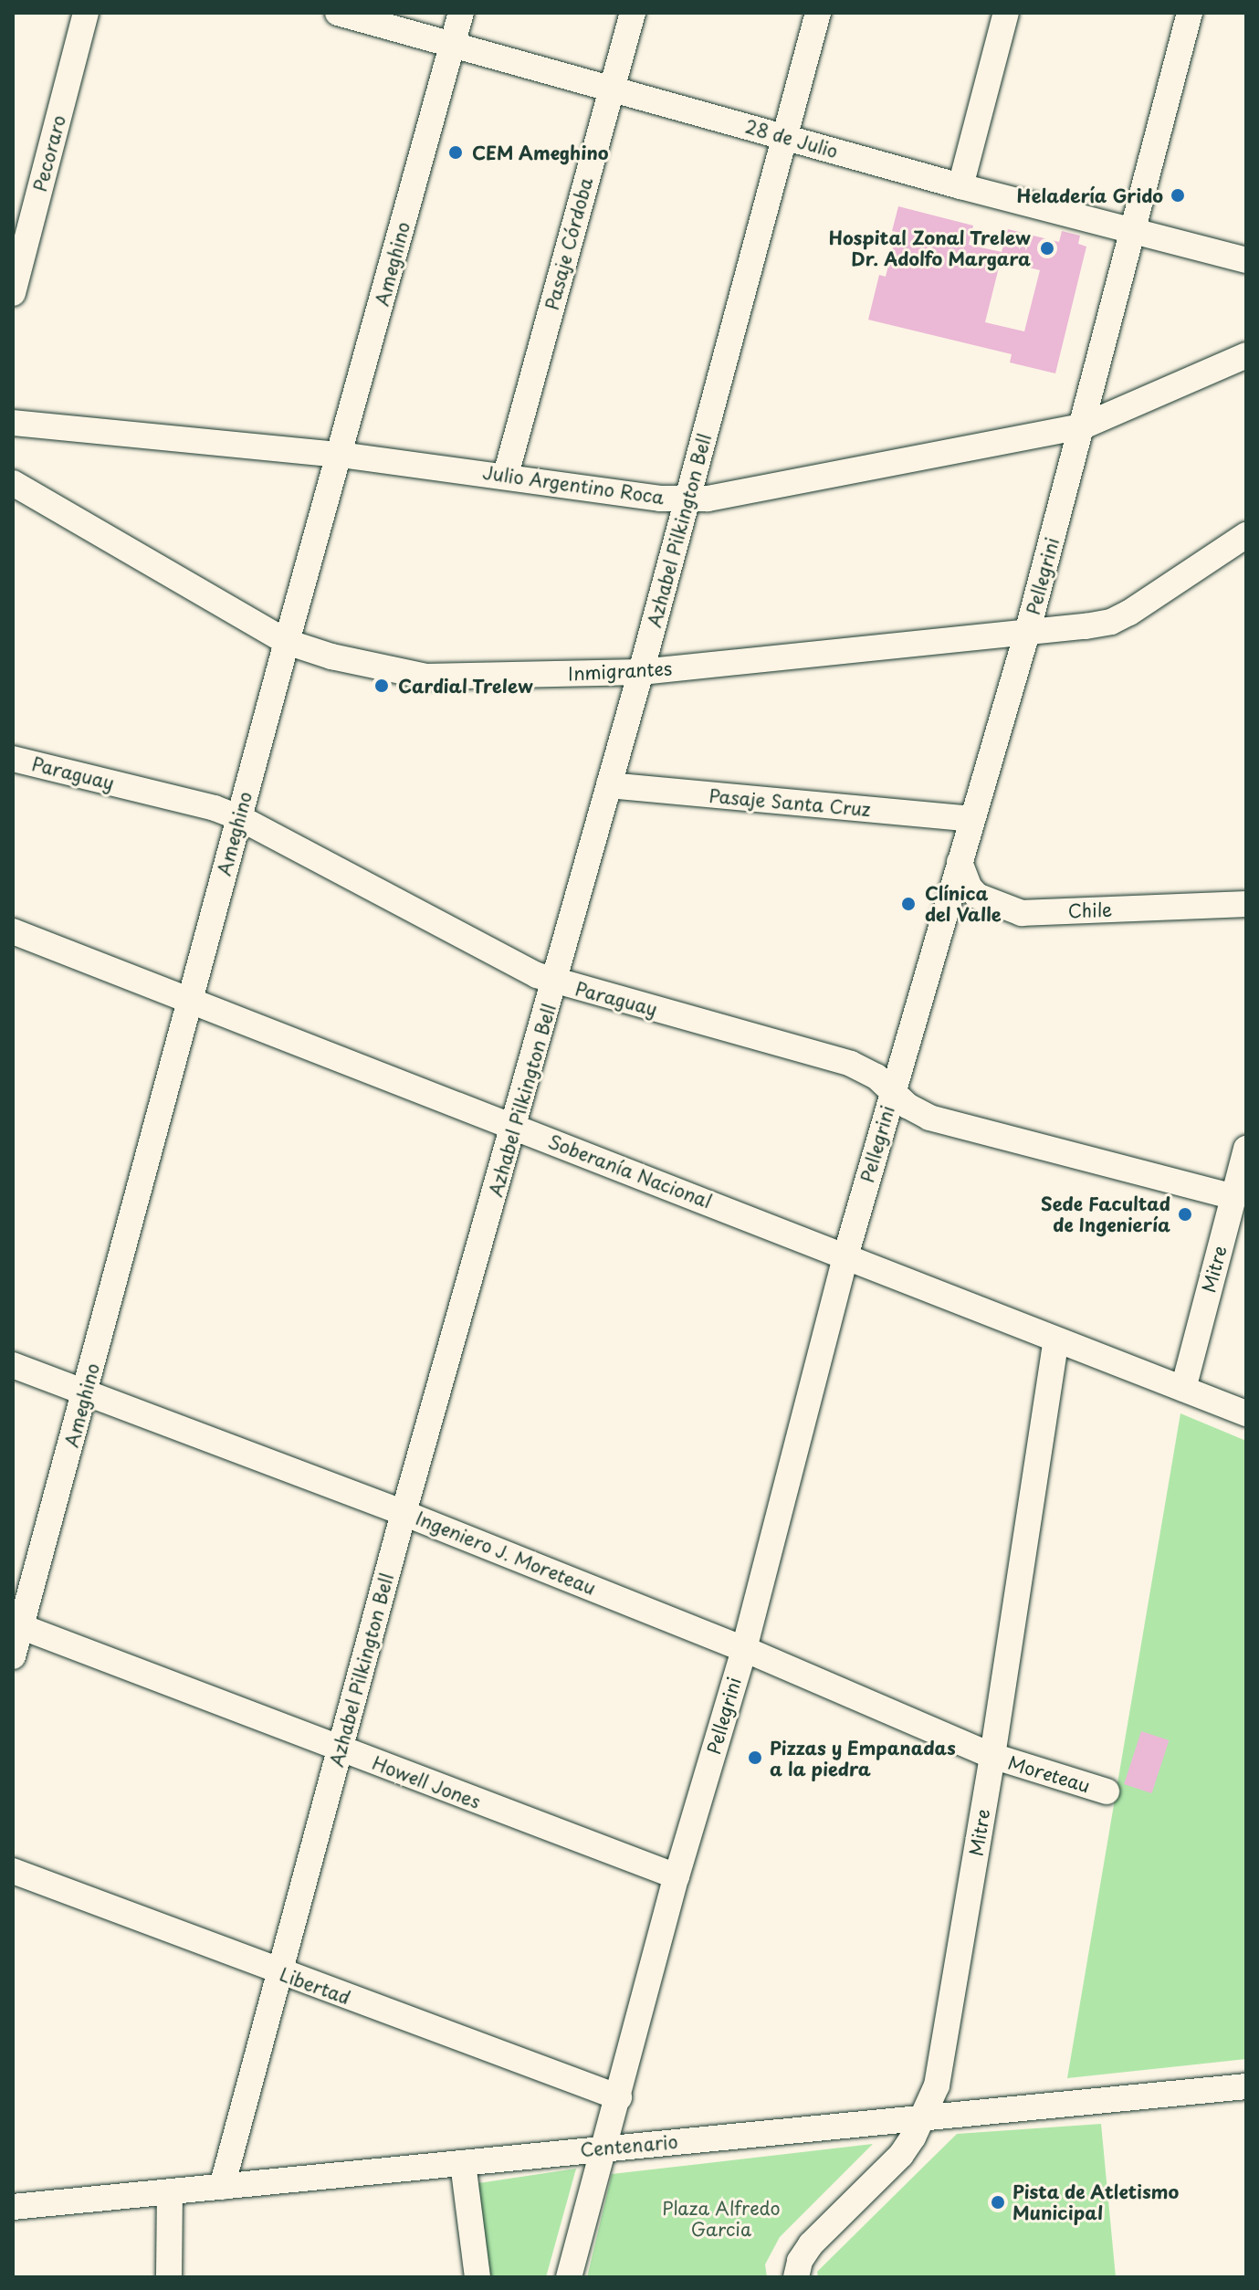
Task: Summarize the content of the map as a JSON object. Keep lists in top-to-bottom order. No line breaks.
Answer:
{"streets":{"street":["28 de Julio","Pecoraro","Pasaje Córdoba","Ameghino","Julio Argentino Roca","Azhabel Pilkington Bell","Pellegrini","Inmigrantes","Paraguay","Pasaje Santa Cruz","Chile","Soberanía Nacional","Mitre","Ingeniero J. Moreteau","Moreteau","Howell Jones","Libertad","Centenario"]},"crossings":[["28 de Julio","Pasaje Córdoba"],["28 de Julio","Ameghino"],["28 de Julio","Azhabel Pilkington Bell"],["28 de Julio","Pellegrini"],["Pasaje Córdoba","Julio Argentino Roca"],["Ameghino","Julio Argentino Roca"],["Ameghino","Inmigrantes"],["Ameghino","Paraguay"],["Ameghino","Soberanía Nacional"],["Ameghino","Ingeniero J. Moreteau"],["Ameghino","Howell Jones"],["Julio Argentino Roca","Azhabel Pilkington Bell"],["Julio Argentino Roca","Pellegrini"],["Azhabel Pilkington Bell","Inmigrantes"],["Azhabel Pilkington Bell","Paraguay"],["Azhabel Pilkington Bell","Pasaje Santa Cruz"],["Azhabel Pilkington Bell","Soberanía Nacional"],["Azhabel Pilkington Bell","Ingeniero J. Moreteau"],["Azhabel Pilkington Bell","Howell Jones"],["Azhabel Pilkington Bell","Libertad"],["Azhabel Pilkington Bell","Centenario"],["Pellegrini","Inmigrantes"],["Pellegrini","Paraguay"],["Pellegrini","Pasaje Santa Cruz"],["Pellegrini","Chile"],["Pellegrini","Soberanía Nacional"],["Pellegrini","Ingeniero J. Moreteau"],["Pellegrini","Howell Jones"],["Pellegrini","Libertad"],["Pellegrini","Centenario"],["Paraguay","Mitre"],["Soberanía Nacional","Mitre"],["Mitre","Ingeniero J. Moreteau"],["Mitre","Moreteau"],["Mitre","Centenario"],["Ingeniero J. Moreteau","Moreteau"]],"parks":["Plaza Alfredo Garcia"],"places":["CEM Ameghino","Heladería Grido","Hospital Zonal Trelew Dr. Adolfo Margara","Cardial Trelew","Clínica del Valle","Sede Facultad de Ingeniería","Pizzas y Empanadas a la piedra","Pista de Atletismo Municipal"]}
